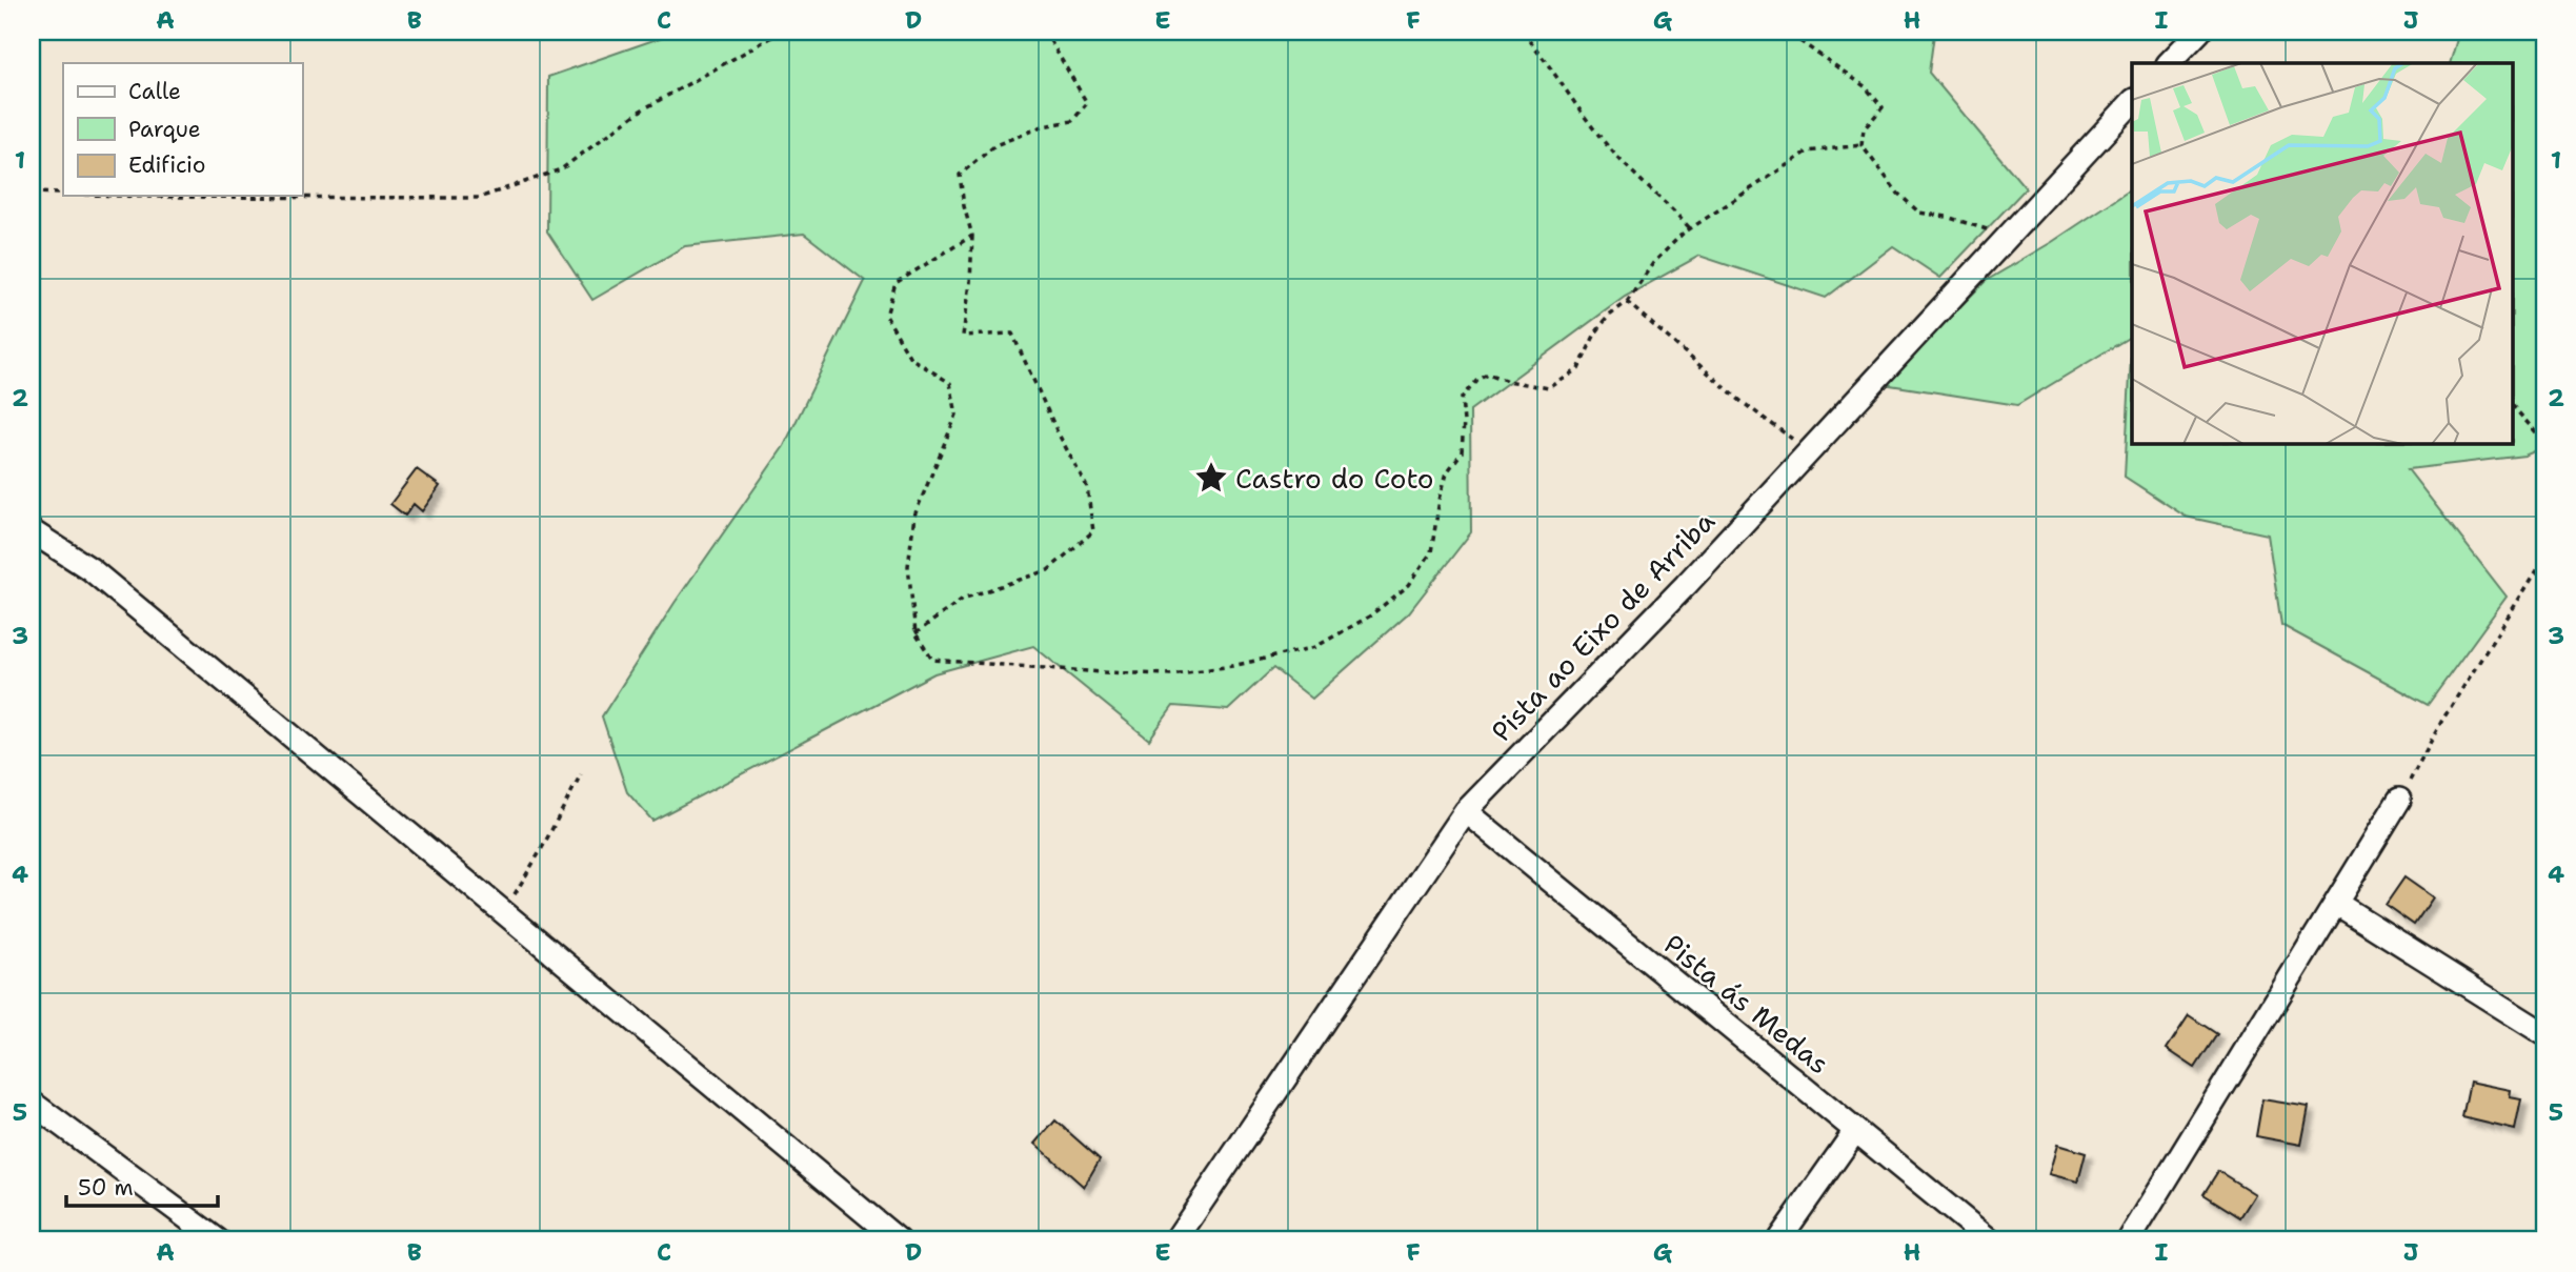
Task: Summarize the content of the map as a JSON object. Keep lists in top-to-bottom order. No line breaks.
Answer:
{"streets":{"street":["Pista ao Eixo de Arriba","Pista ás Medas"]},"crossings":[["Pista ao Eixo de Arriba","Pista ás Medas"]],"places":{"place":["Castro do Coto"]},"legend":["Calle","Parque","Edificio"],"scale_bar":"50 m","grid":{"columns":["A","B","C","D","E","F","G","H","I","J"],"rows":["1","2","3","4","5"]}}
